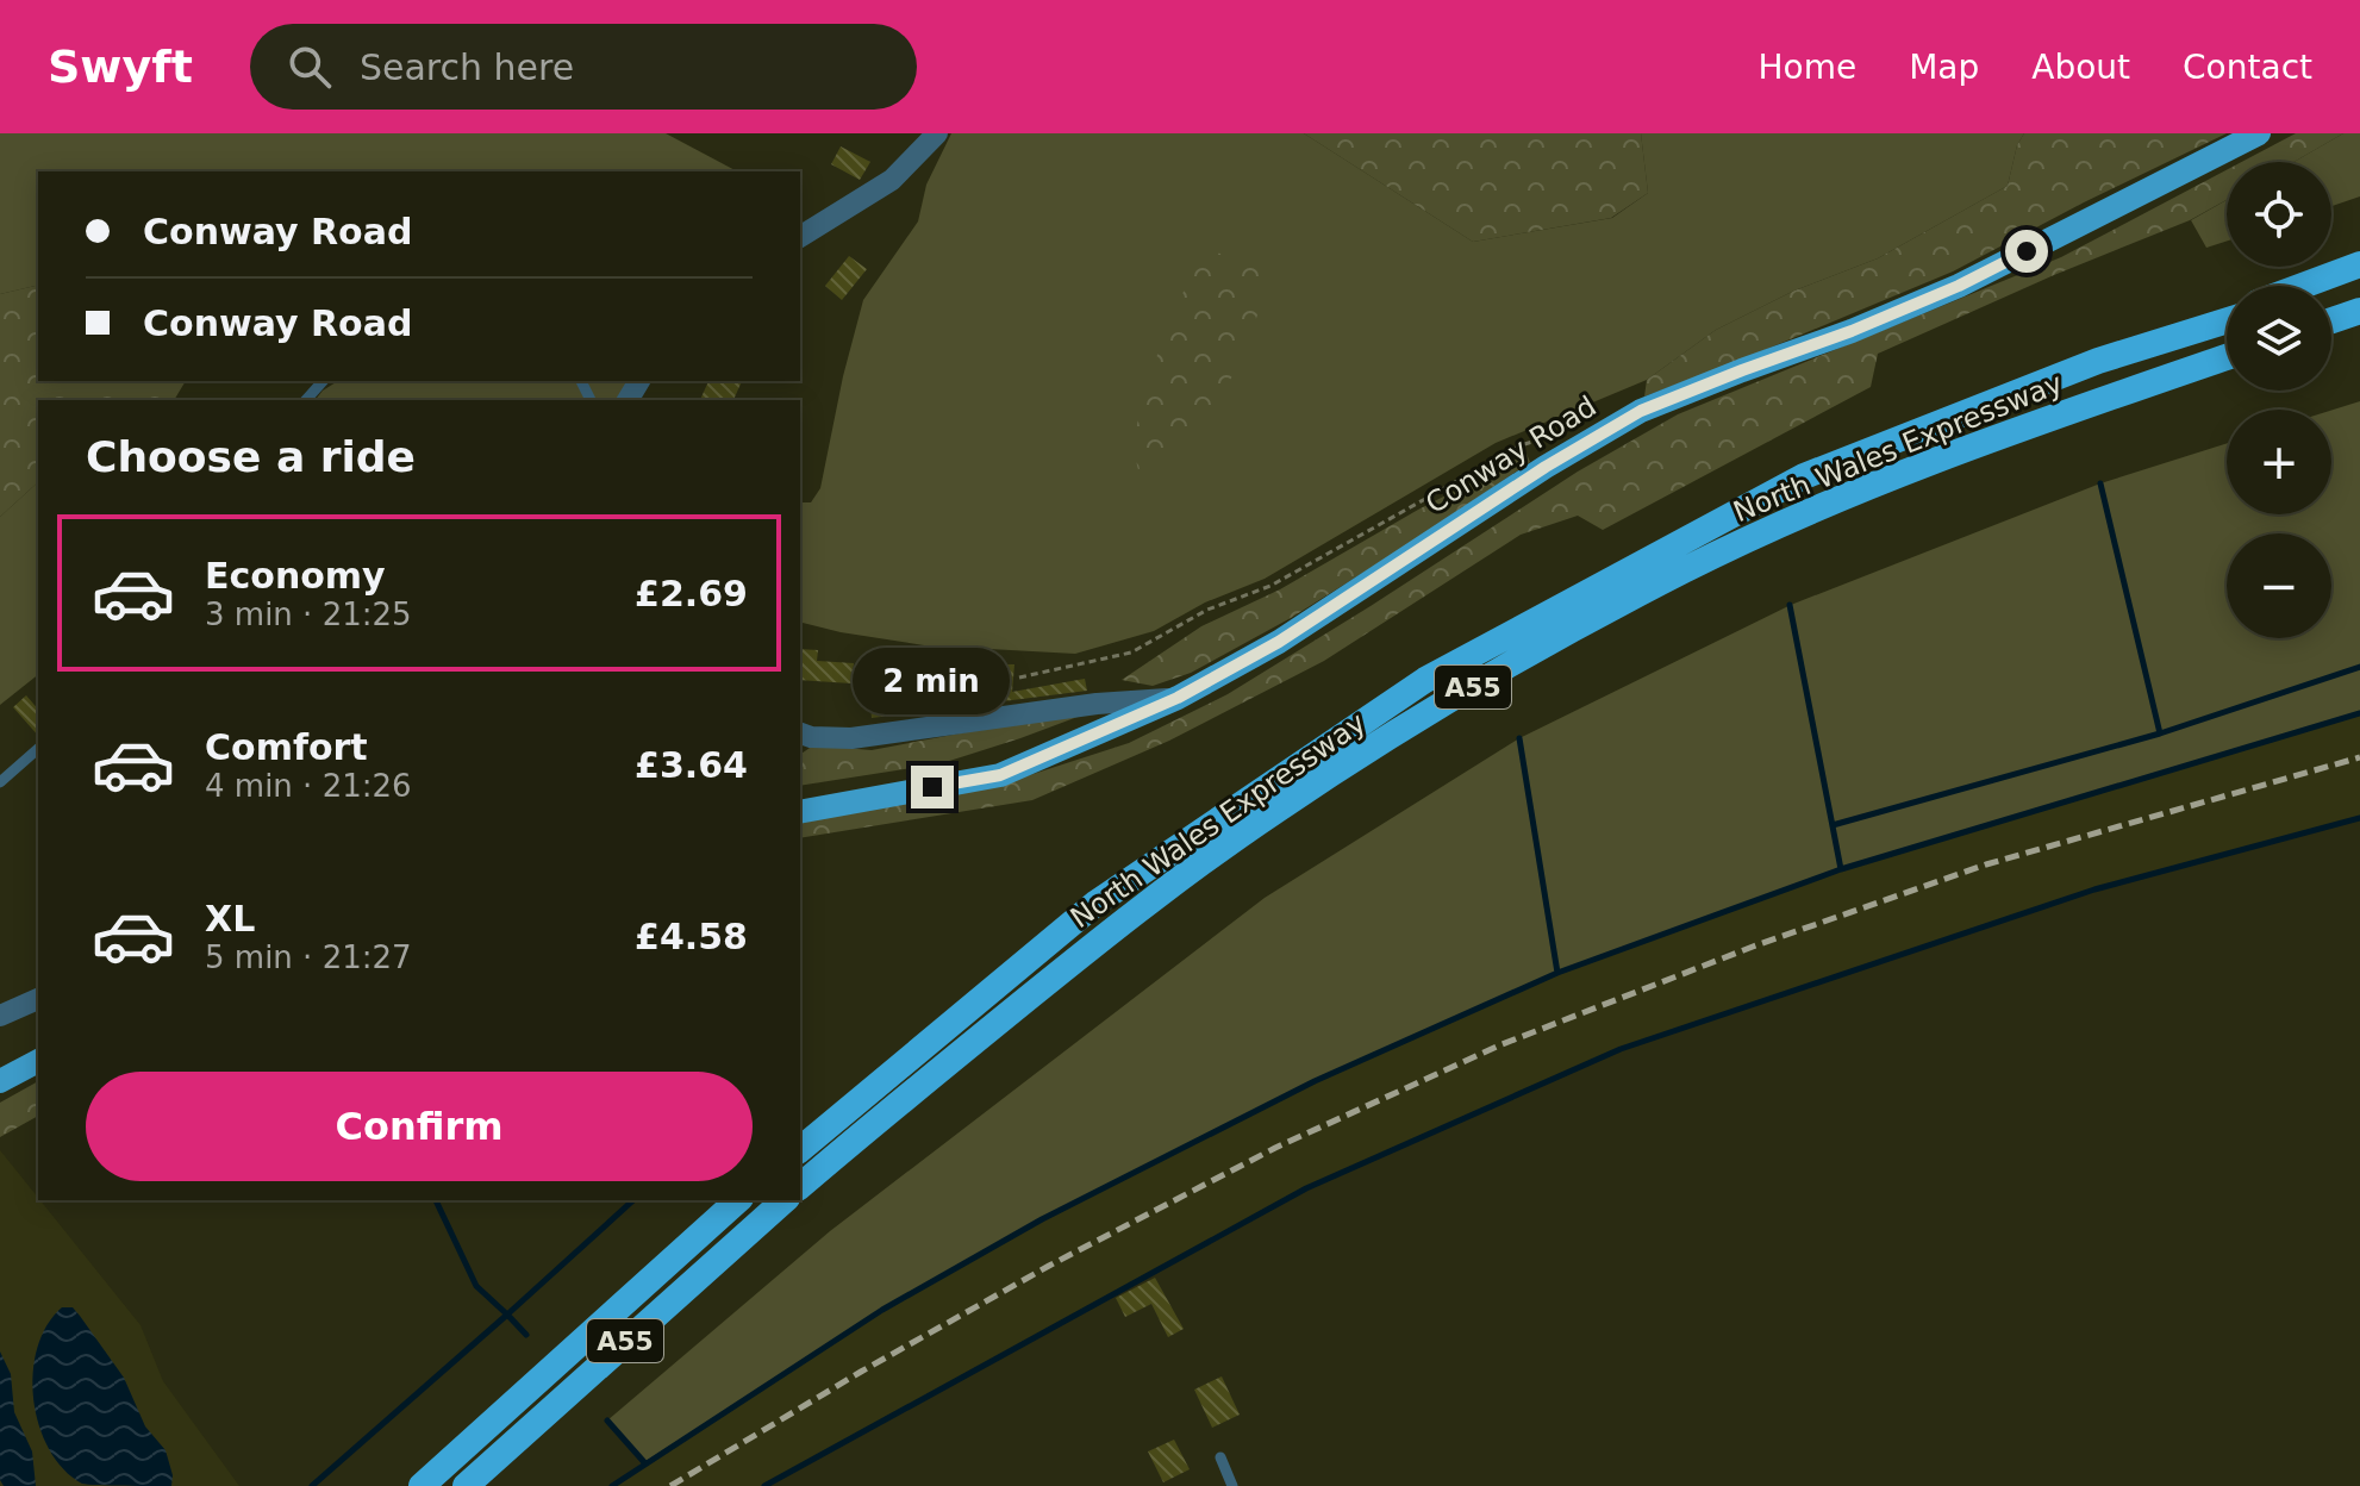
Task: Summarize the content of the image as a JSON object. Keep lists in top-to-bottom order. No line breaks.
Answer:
{"streets":{"highway":["North Wales Expressway","A55"],"main road":["Conway Road"]},"page":{"header":"Swyft","search":"Search here","nav":["Home","Map","About","Contact"],"map_buttons":["+","−"],"banner":["Conway Road","Conway Road"],"heading":"Choose a ride","list":[{"name":"Economy","note":"3 min · 21:25","value":"£2.69"},{"name":"Comfort","note":"4 min · 21:26","value":"£3.64"},{"name":"XL","note":"5 min · 21:27","value":"£4.58"}],"bubble":"2 min","buttons":"Confirm"}}
